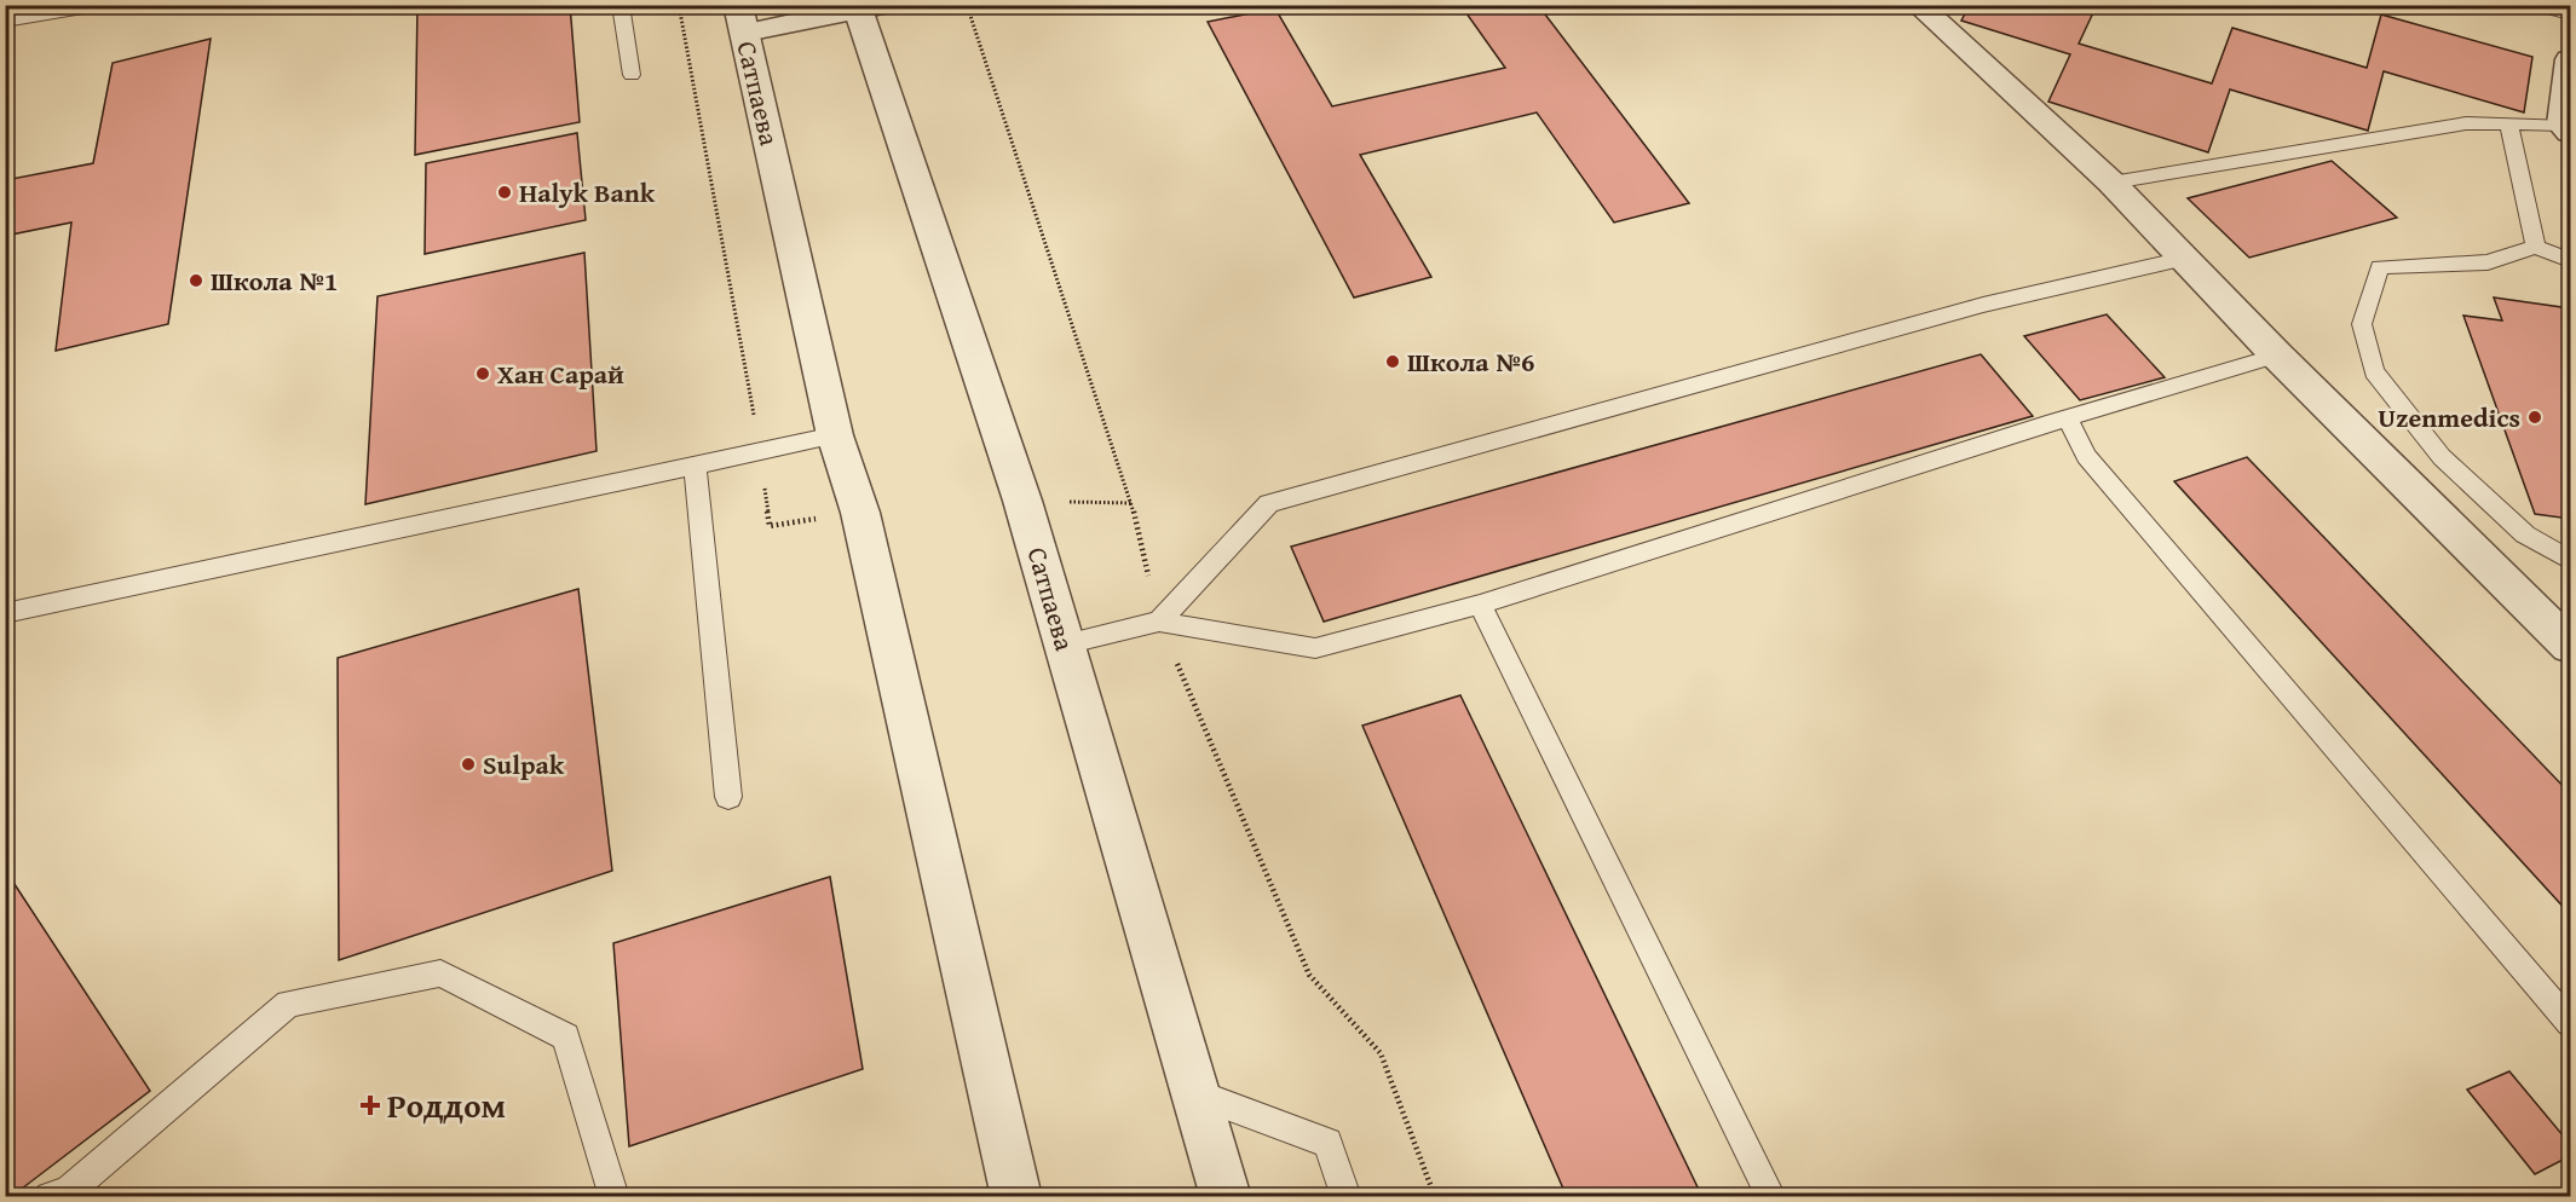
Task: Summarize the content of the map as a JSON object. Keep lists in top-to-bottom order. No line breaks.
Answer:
{"streets":{"street":["Сатпаева"]},"places":{"other":["Halyk Bank","Школа №1","Школа №6","Хан Сарай","Uzenmedics","Sulpak"],"health":["Роддом"]}}
